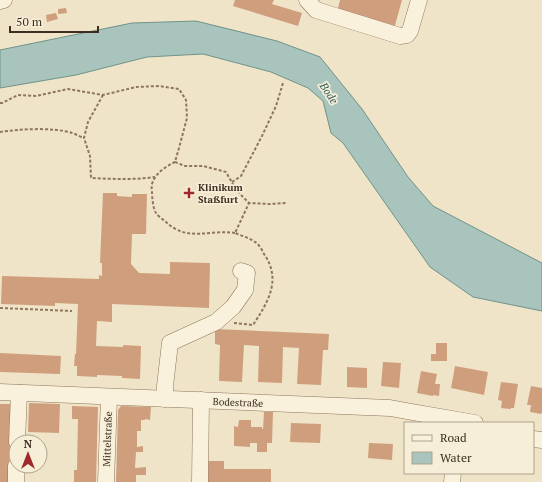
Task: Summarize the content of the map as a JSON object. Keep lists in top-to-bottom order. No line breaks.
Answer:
{"streets":{"street":["Bodestraße","Mittelstraße"]},"crossings":[["Bodestraße","Mittelstraße"]],"water":["Bode"],"places":{"health":["Klinikum Staßfurt"]},"legend":["Road","Water"],"scale_bar":"50 m","north":"top"}
